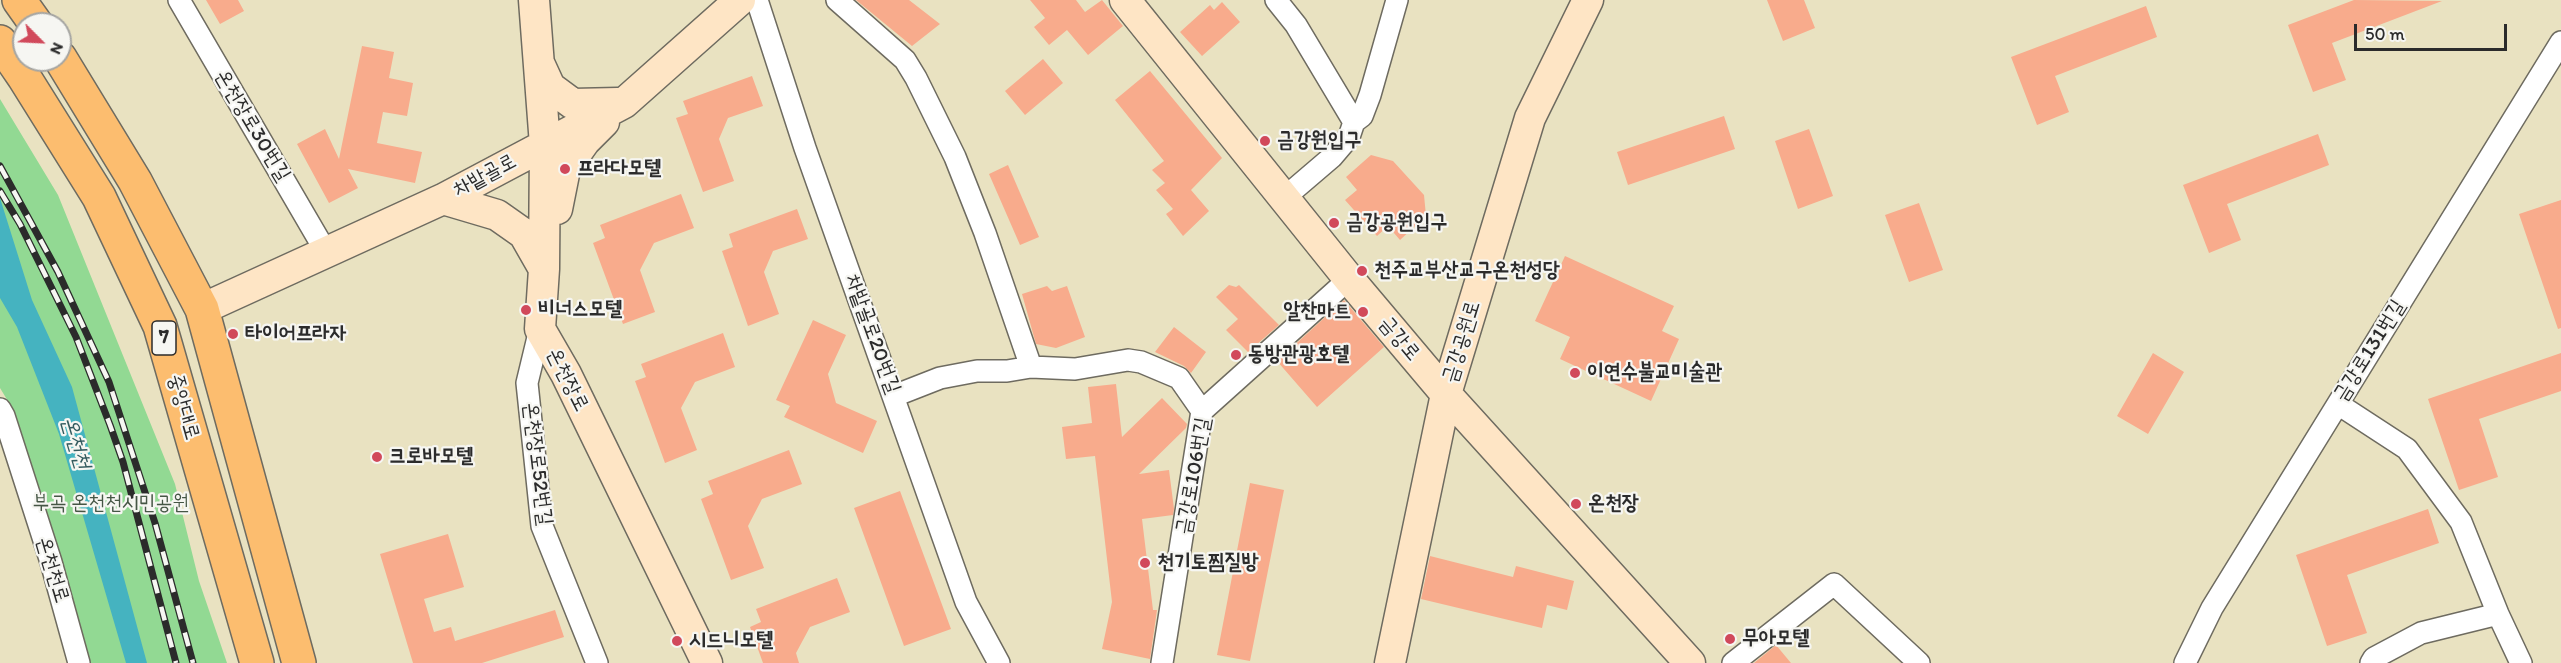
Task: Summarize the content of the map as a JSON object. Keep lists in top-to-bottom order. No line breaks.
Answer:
{"streets":{"main road":["7","중앙대로"],"street":["온천장로30번길","차밭골로","차밭골로20번길","금강로","금강공원로","금강로131번길","온천장로","온천장로52번길","금강로106번길","온천천로"]},"crossings":[["온천장로30번길","차밭골로"],["차밭골로","7"],["차밭골로","온천장로"],["금강로","금강공원로"],["금강로","금강로106번길"],["온천장로","온천장로52번길"]],"water":["온천천"],"parks":["부곡 온천천시민공원"],"places":["금강원입구","프라다모텔","금강공원입구","천주교부산교구온천성당","비너스모텔","알찬마트","타이어프라자","동방관광호텔","이연수불교미술관","크로바모텔","온천장","천기토찜질방","무아모텔","시드니모텔"],"scale_bar":"50 m","north":"bottom right"}
